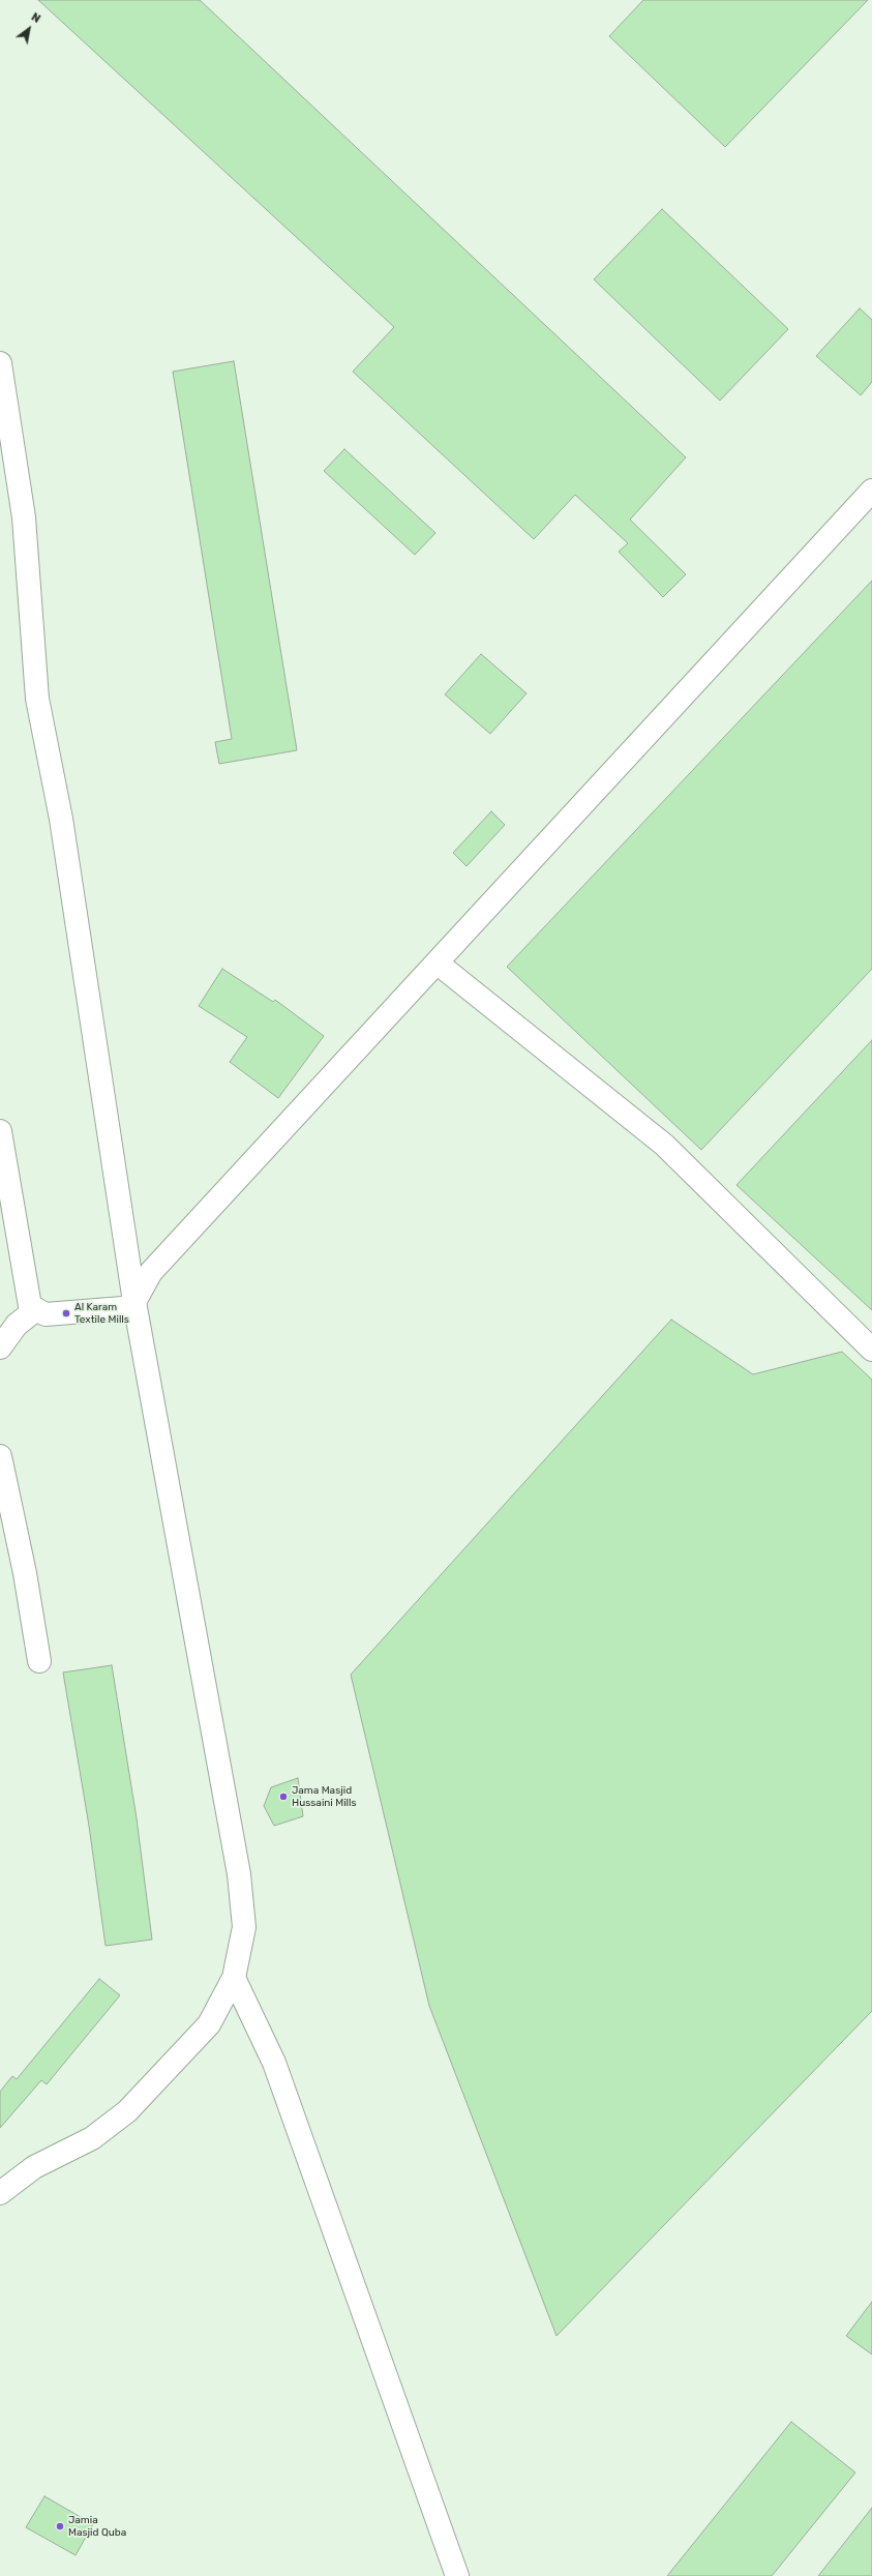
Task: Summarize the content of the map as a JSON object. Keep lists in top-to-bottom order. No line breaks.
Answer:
{"places":["Al Karam Textile Mills","Jama Masjid Hussaini Mills","Jamia Masjid Quba"],"north":"top right"}
